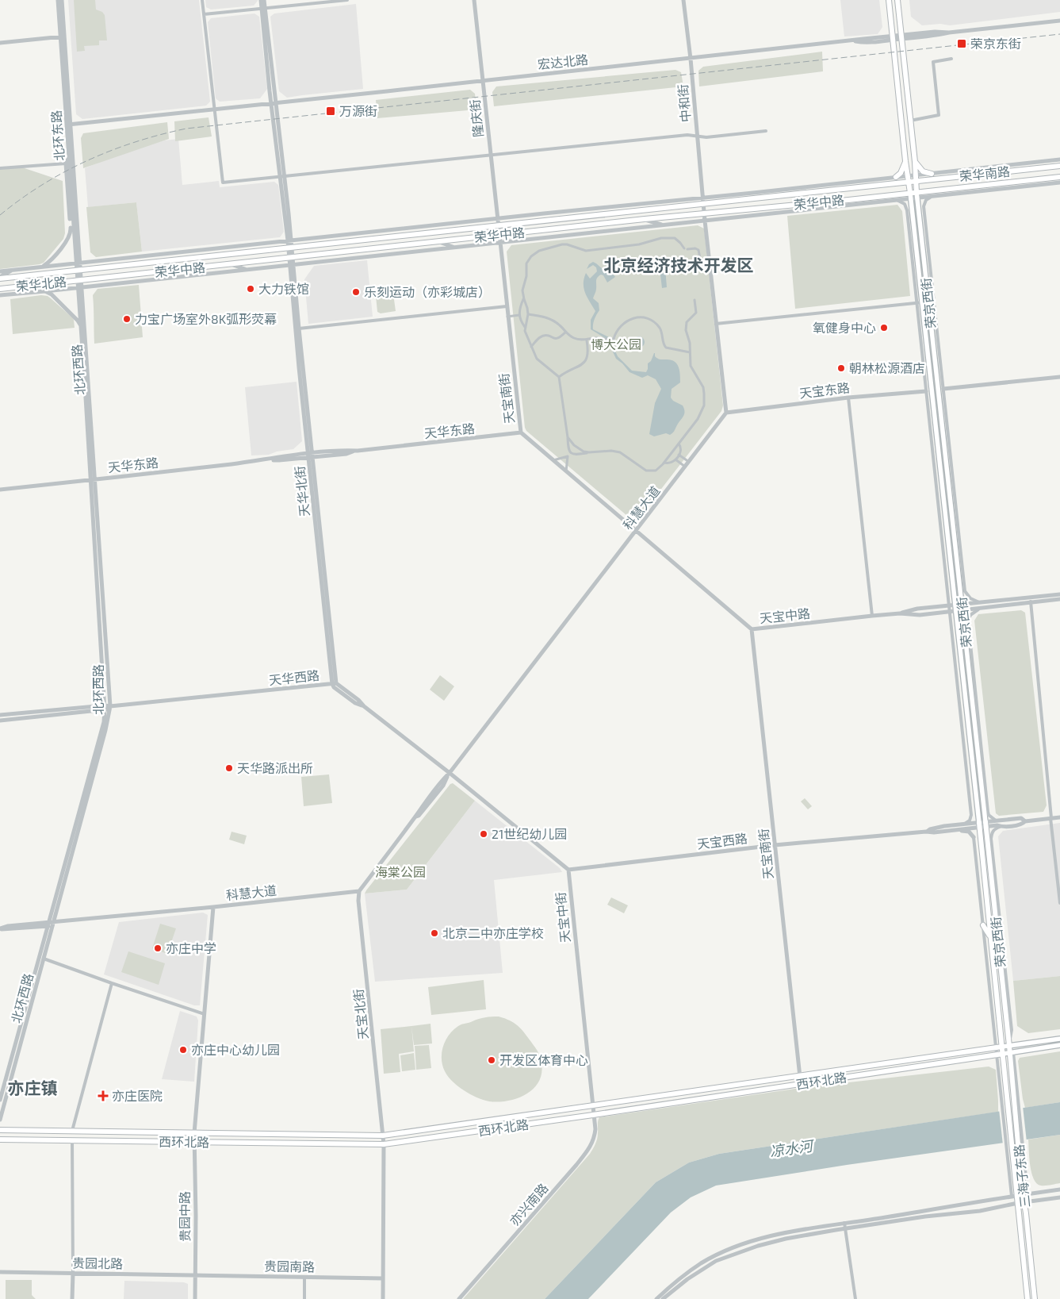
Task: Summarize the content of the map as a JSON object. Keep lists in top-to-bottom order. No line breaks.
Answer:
{"streets":{"main road":["荣华南路","荣华中路","荣华北路","荣京西街","西环北路","三海子东路"],"street":["宏达北路","中和街","隆庆街","北环东路","北环西路","天宝东路","天宝南街","天华东路","天华北街","科慧大道","天宝中路","天华西路","天宝西路","天宝中街","天宝北街","亦兴南路","贵园中路","贵园北路","贵园南路"]},"crossings":[["宏达北路","中和街"],["宏达北路","隆庆街"],["宏达北路","北环东路"],["中和街","荣华中路"],["隆庆街","荣华中路"],["隆庆街","天宝南街"],["北环东路","荣华中路"],["北环东路","荣华北路"],["北环东路","北环西路"],["荣华南路","荣华中路"],["荣华南路","荣京西街"],["荣华中路","荣华北路"],["荣华中路","荣京西街"],["荣华中路","北环西路"],["荣华中路","天宝南街"],["荣华中路","天华北街"],["荣华北路","北环西路"],["荣京西街","天宝中路"],["荣京西街","天宝西路"],["荣京西街","西环北路"],["荣京西街","三海子东路"],["北环西路","天华东路"],["北环西路","科慧大道"],["北环西路","天华西路"],["天宝东路","科慧大道"],["天宝南街","天华东路"],["天宝南街","科慧大道"],["天宝南街","天宝中路"],["天宝南街","天宝西路"],["天宝南街","西环北路"],["天华东路","天华北街"],["天华北街","天华西路"],["科慧大道","天宝中路"],["科慧大道","天华西路"],["科慧大道","天宝北街"],["科慧大道","贵园中路"],["天宝西路","天宝中街"],["天宝中街","西环北路"],["天宝中街","亦兴南路"],["天宝北街","西环北路"],["天宝北街","贵园南路"],["西环北路","三海子东路"],["西环北路","亦兴南路"],["西环北路","贵园中路"],["贵园中路","贵园北路"],["贵园中路","贵园南路"],["贵园北路","贵园南路"]],"districts":["北京经济技术开发区","亦庄镇"],"water":["凉水河"],"parks":["博大公园","海棠公园"],"places":{"transit":["荣京东街","万源街"],"other":["大力铁馆","乐刻运动（亦彩城店）","力宝广场室外8K弧形荧幕","氧健身中心","朝林松源酒店","天华路派出所","21世纪幼儿园","北京二中亦庄学校","亦庄中学","亦庄中心幼儿园","开发区体育中心"],"health":["亦庄医院"]}}
